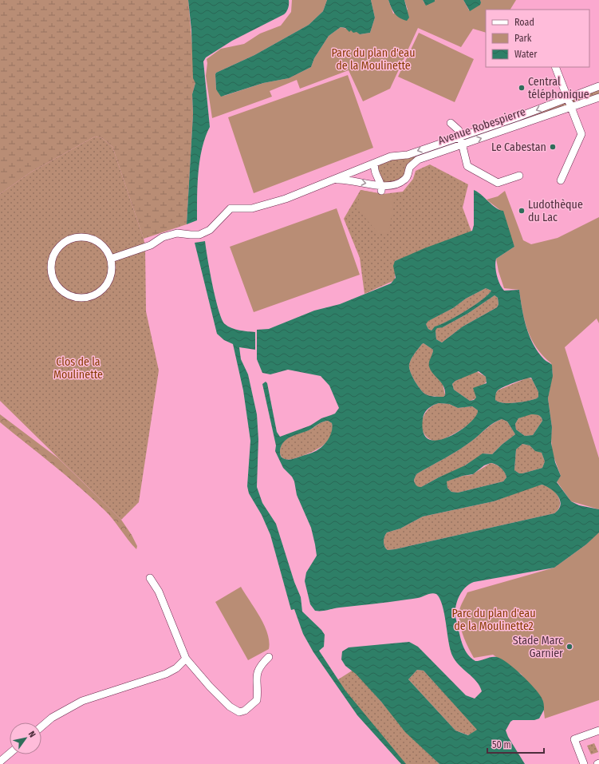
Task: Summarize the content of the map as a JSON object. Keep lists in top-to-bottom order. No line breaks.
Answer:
{"streets":{"street":["Avenue Robespierre"]},"parks":["Parc du plan d'eau de la Moulinette","Clos de la Moulinette","Parc du plan d'eau de la Moulinette2"],"places":["Central téléphonique","Le Cabestan","Ludothèque du Lac","Stade Marc Garnier"],"legend":["Road","Park","Water"],"scale_bar":"50 m","north":"top right"}
